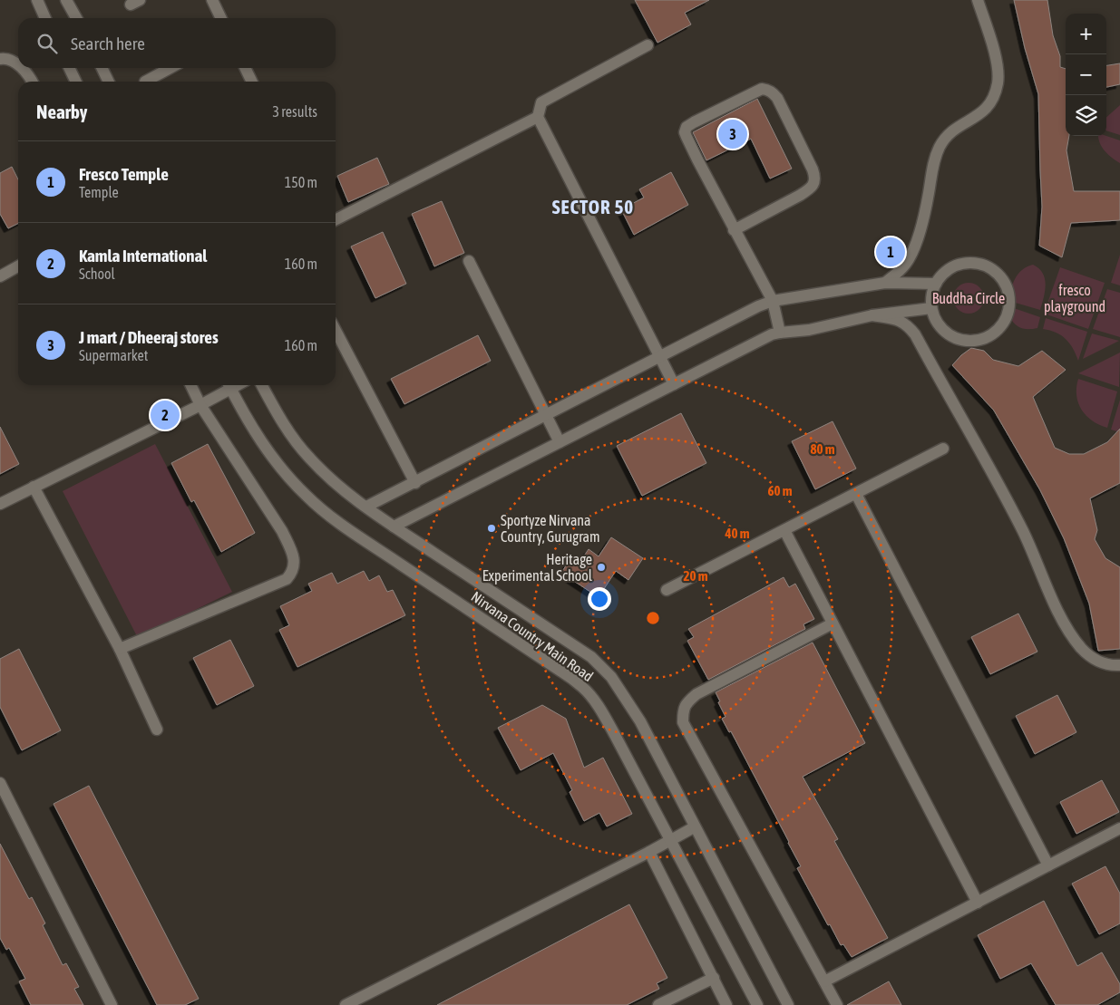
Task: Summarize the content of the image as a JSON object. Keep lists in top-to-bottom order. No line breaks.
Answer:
{"streets":{"street":["Nirvana Country Main Road"]},"districts":["SECTOR 50"],"parks":["fresco playground","Buddha Circle"],"places":["Sportyze Nirvana Country, Gurugram","Heritage Experimental School"],"page":{"map_buttons":["+","−"],"search":"Search here","heading":["Nearby","3 results"],"pins":["3","1","2"],"list":[{"mark":"1","name":"Fresco Temple","note":"Temple","value":"150 m"},{"mark":"2","name":"Kamla International","note":"School","value":"160 m"},{"mark":"3","name":"J mart / Dheeraj stores","note":"Supermarket","value":"160 m"}]},"rings":["80 m","60 m","40 m","20 m"]}
